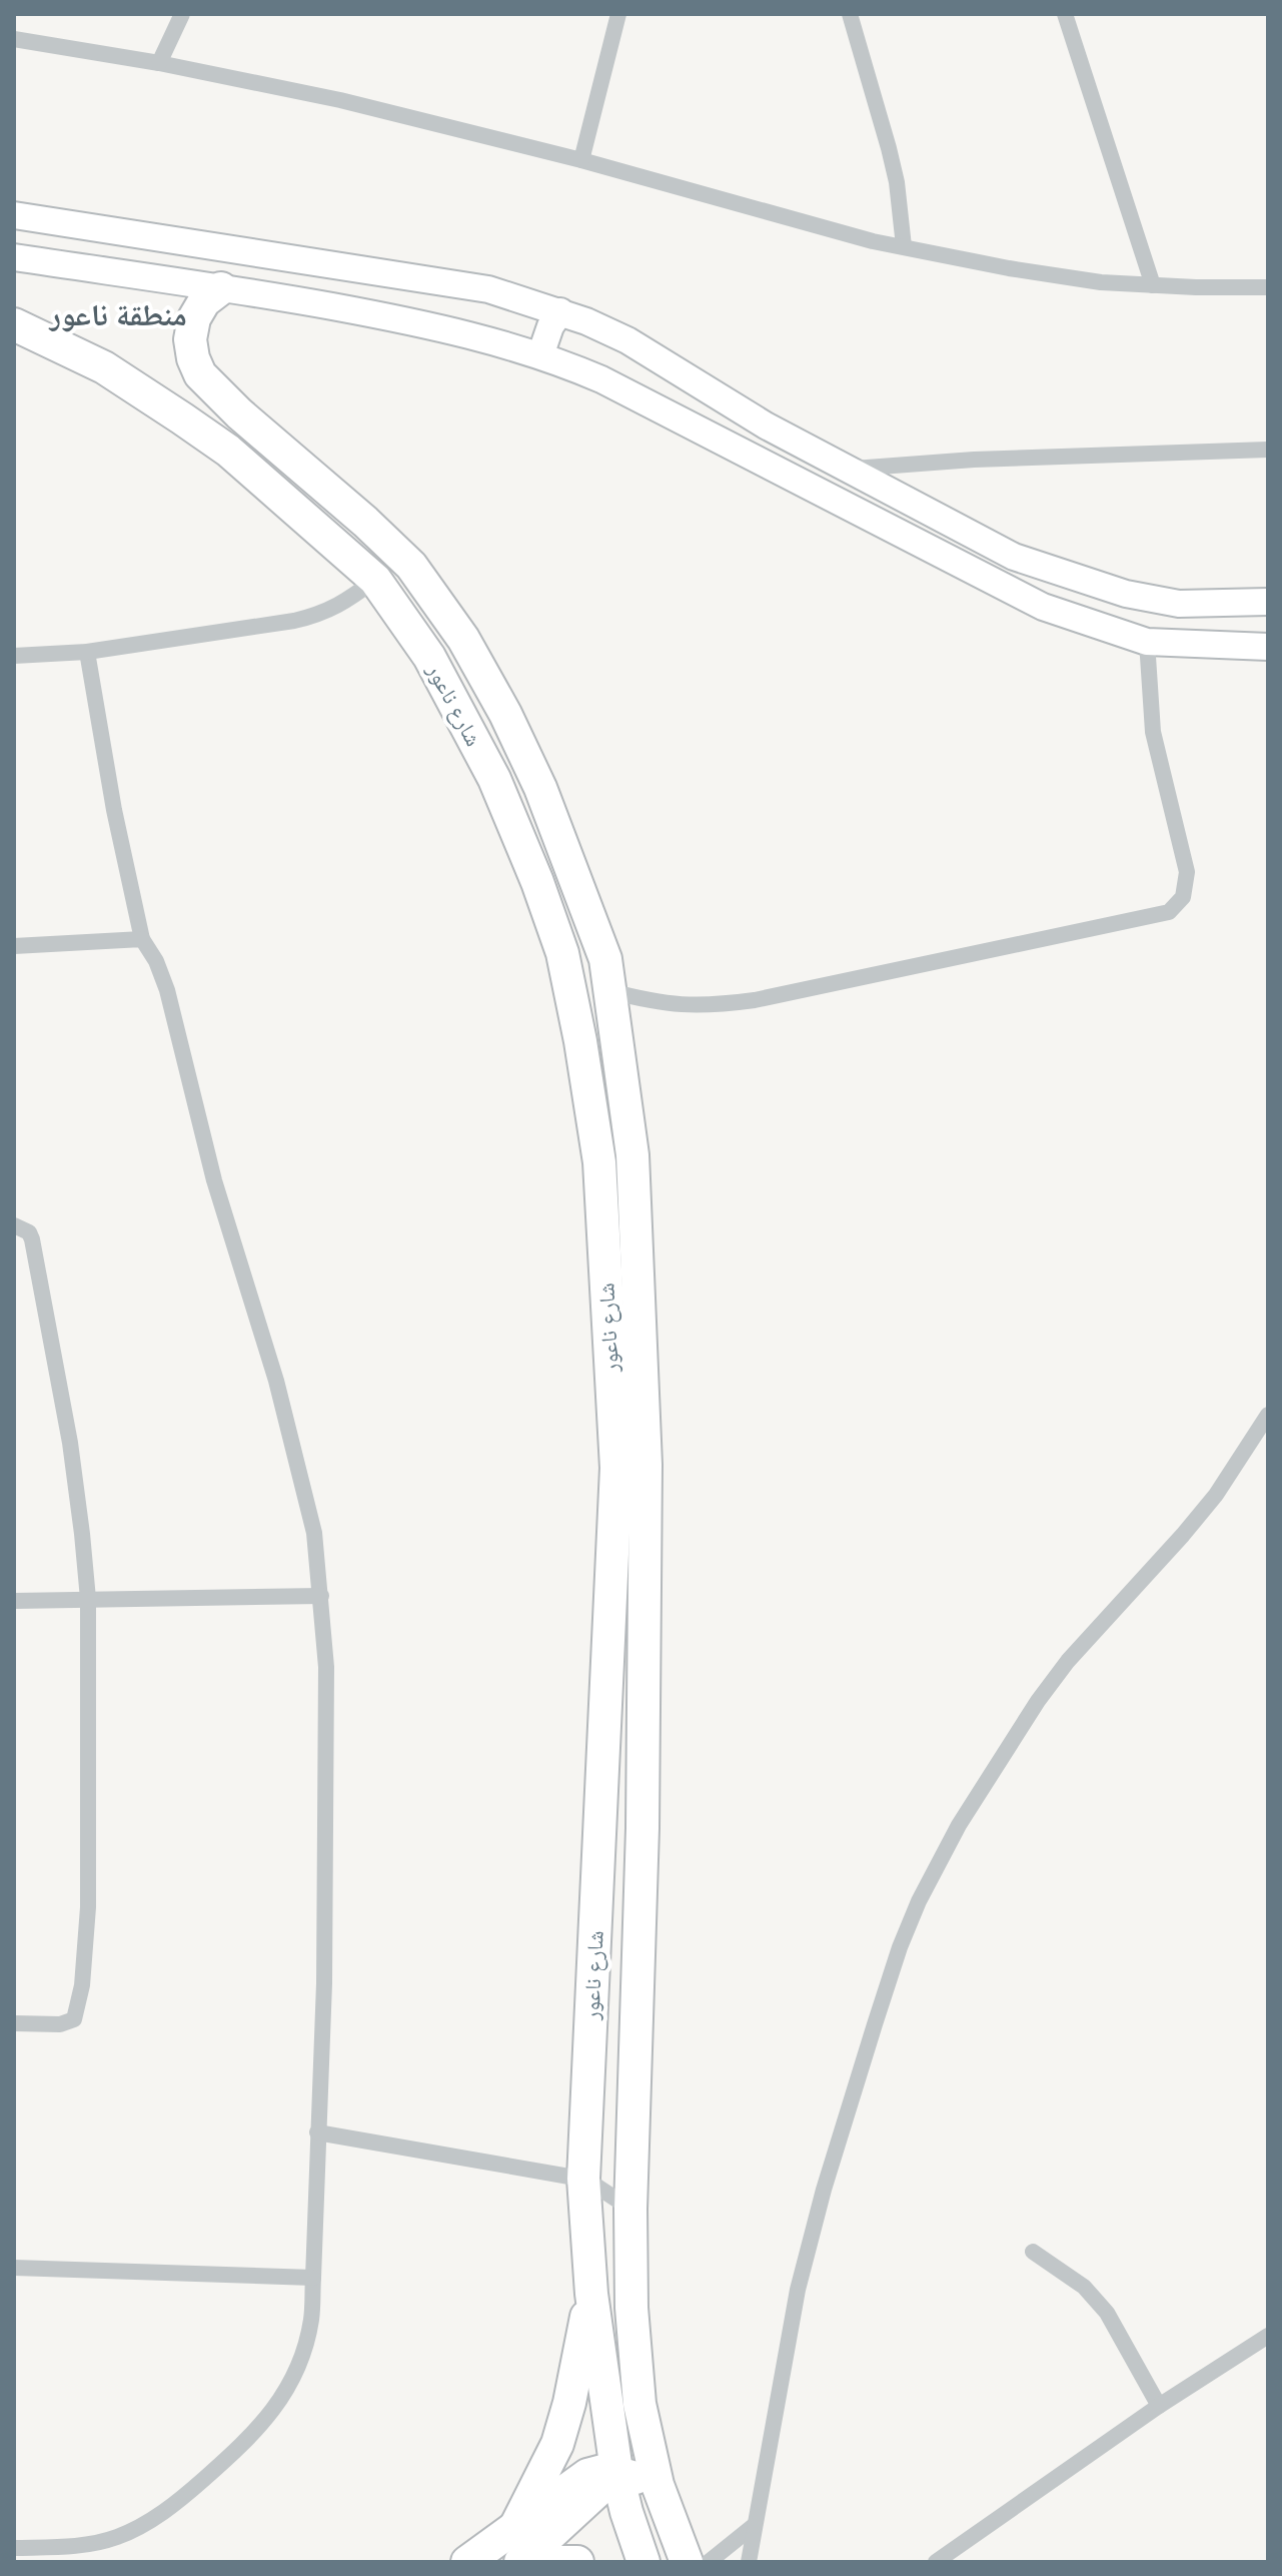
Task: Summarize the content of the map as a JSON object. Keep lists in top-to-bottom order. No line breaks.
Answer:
{"streets":{"highway":["شارع ناعور"]},"districts":["منطقة ناعور"]}
